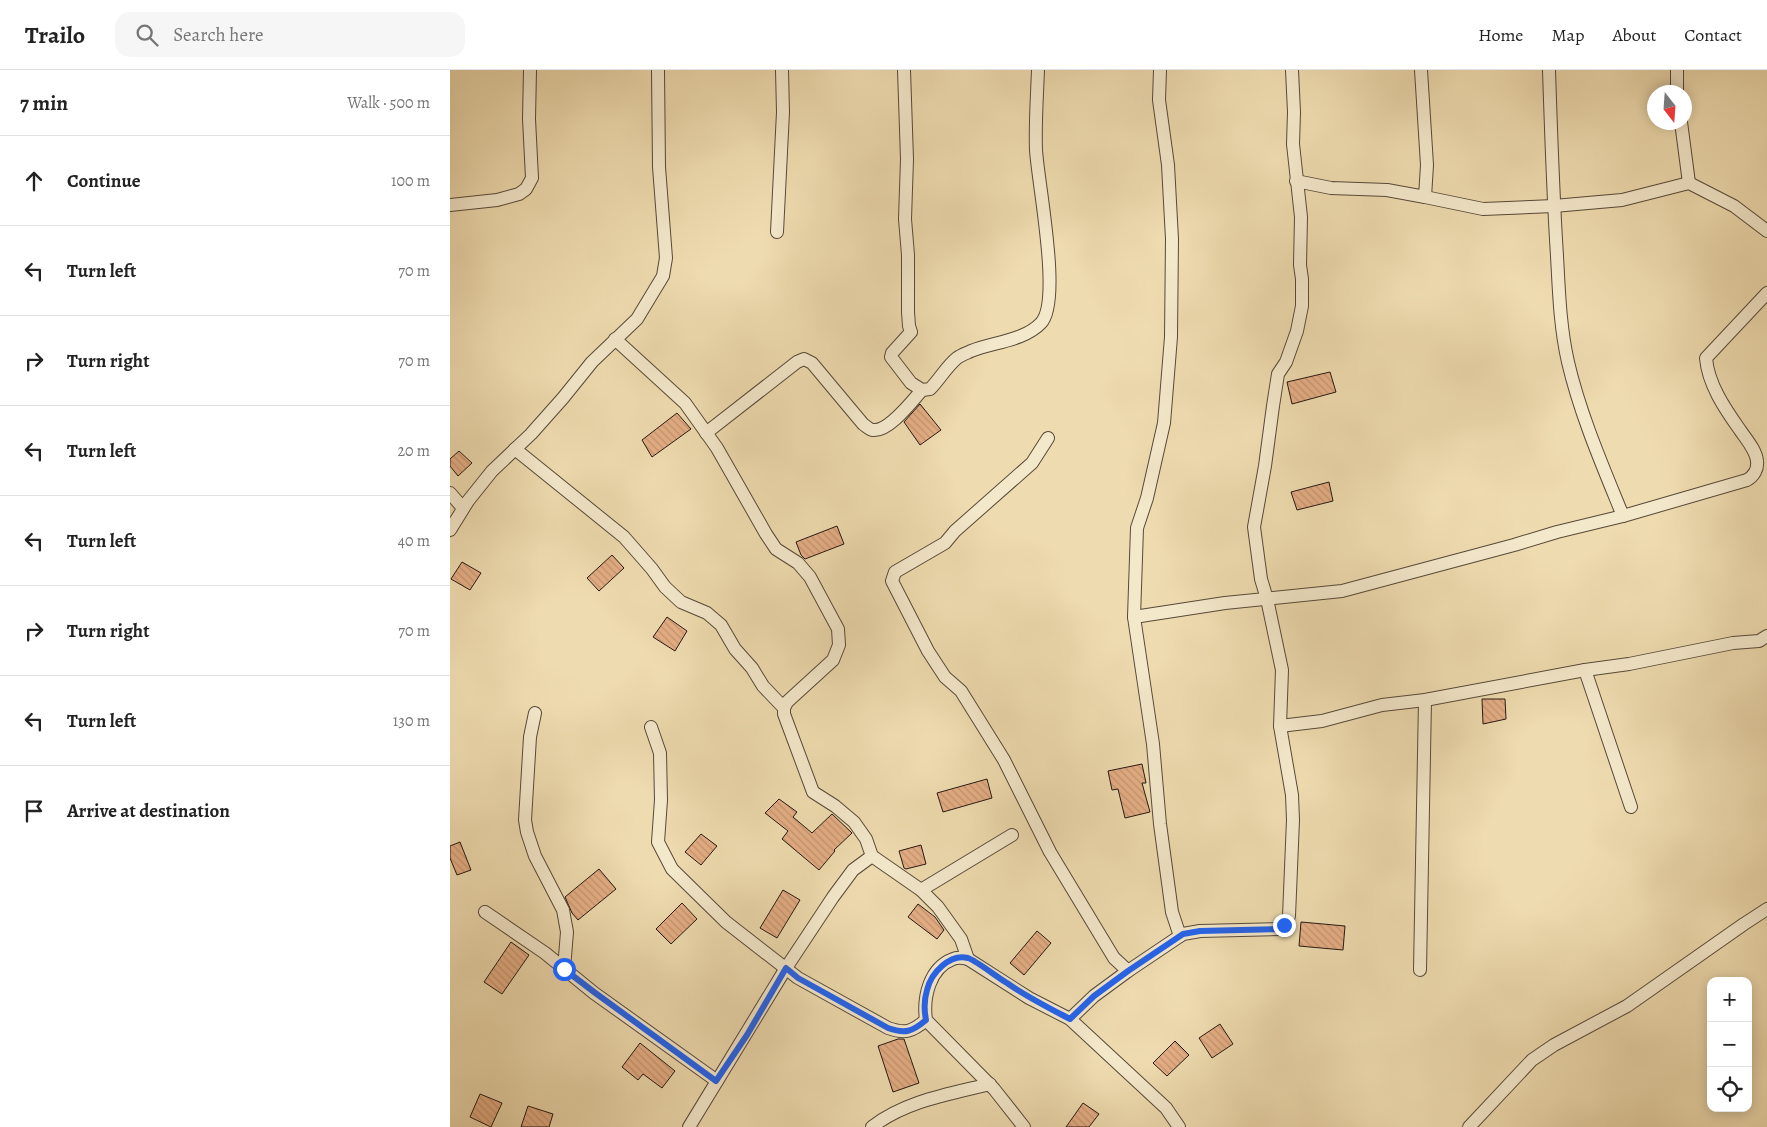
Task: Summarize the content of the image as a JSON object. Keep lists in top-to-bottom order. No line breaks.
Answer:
{"north":"bottom","page":{"header":"Trailo","search":"Search here","nav":["Home","Map","About","Contact"],"heading":["7 min","Walk · 500 m"],"list":[["Continue","100 m"],["Turn left","70 m"],["Turn right","70 m"],["Turn left","20 m"],["Turn left","40 m"],["Turn right","70 m"],["Turn left","130 m"],"Arrive at destination"],"map_buttons":["+","−"]}}
